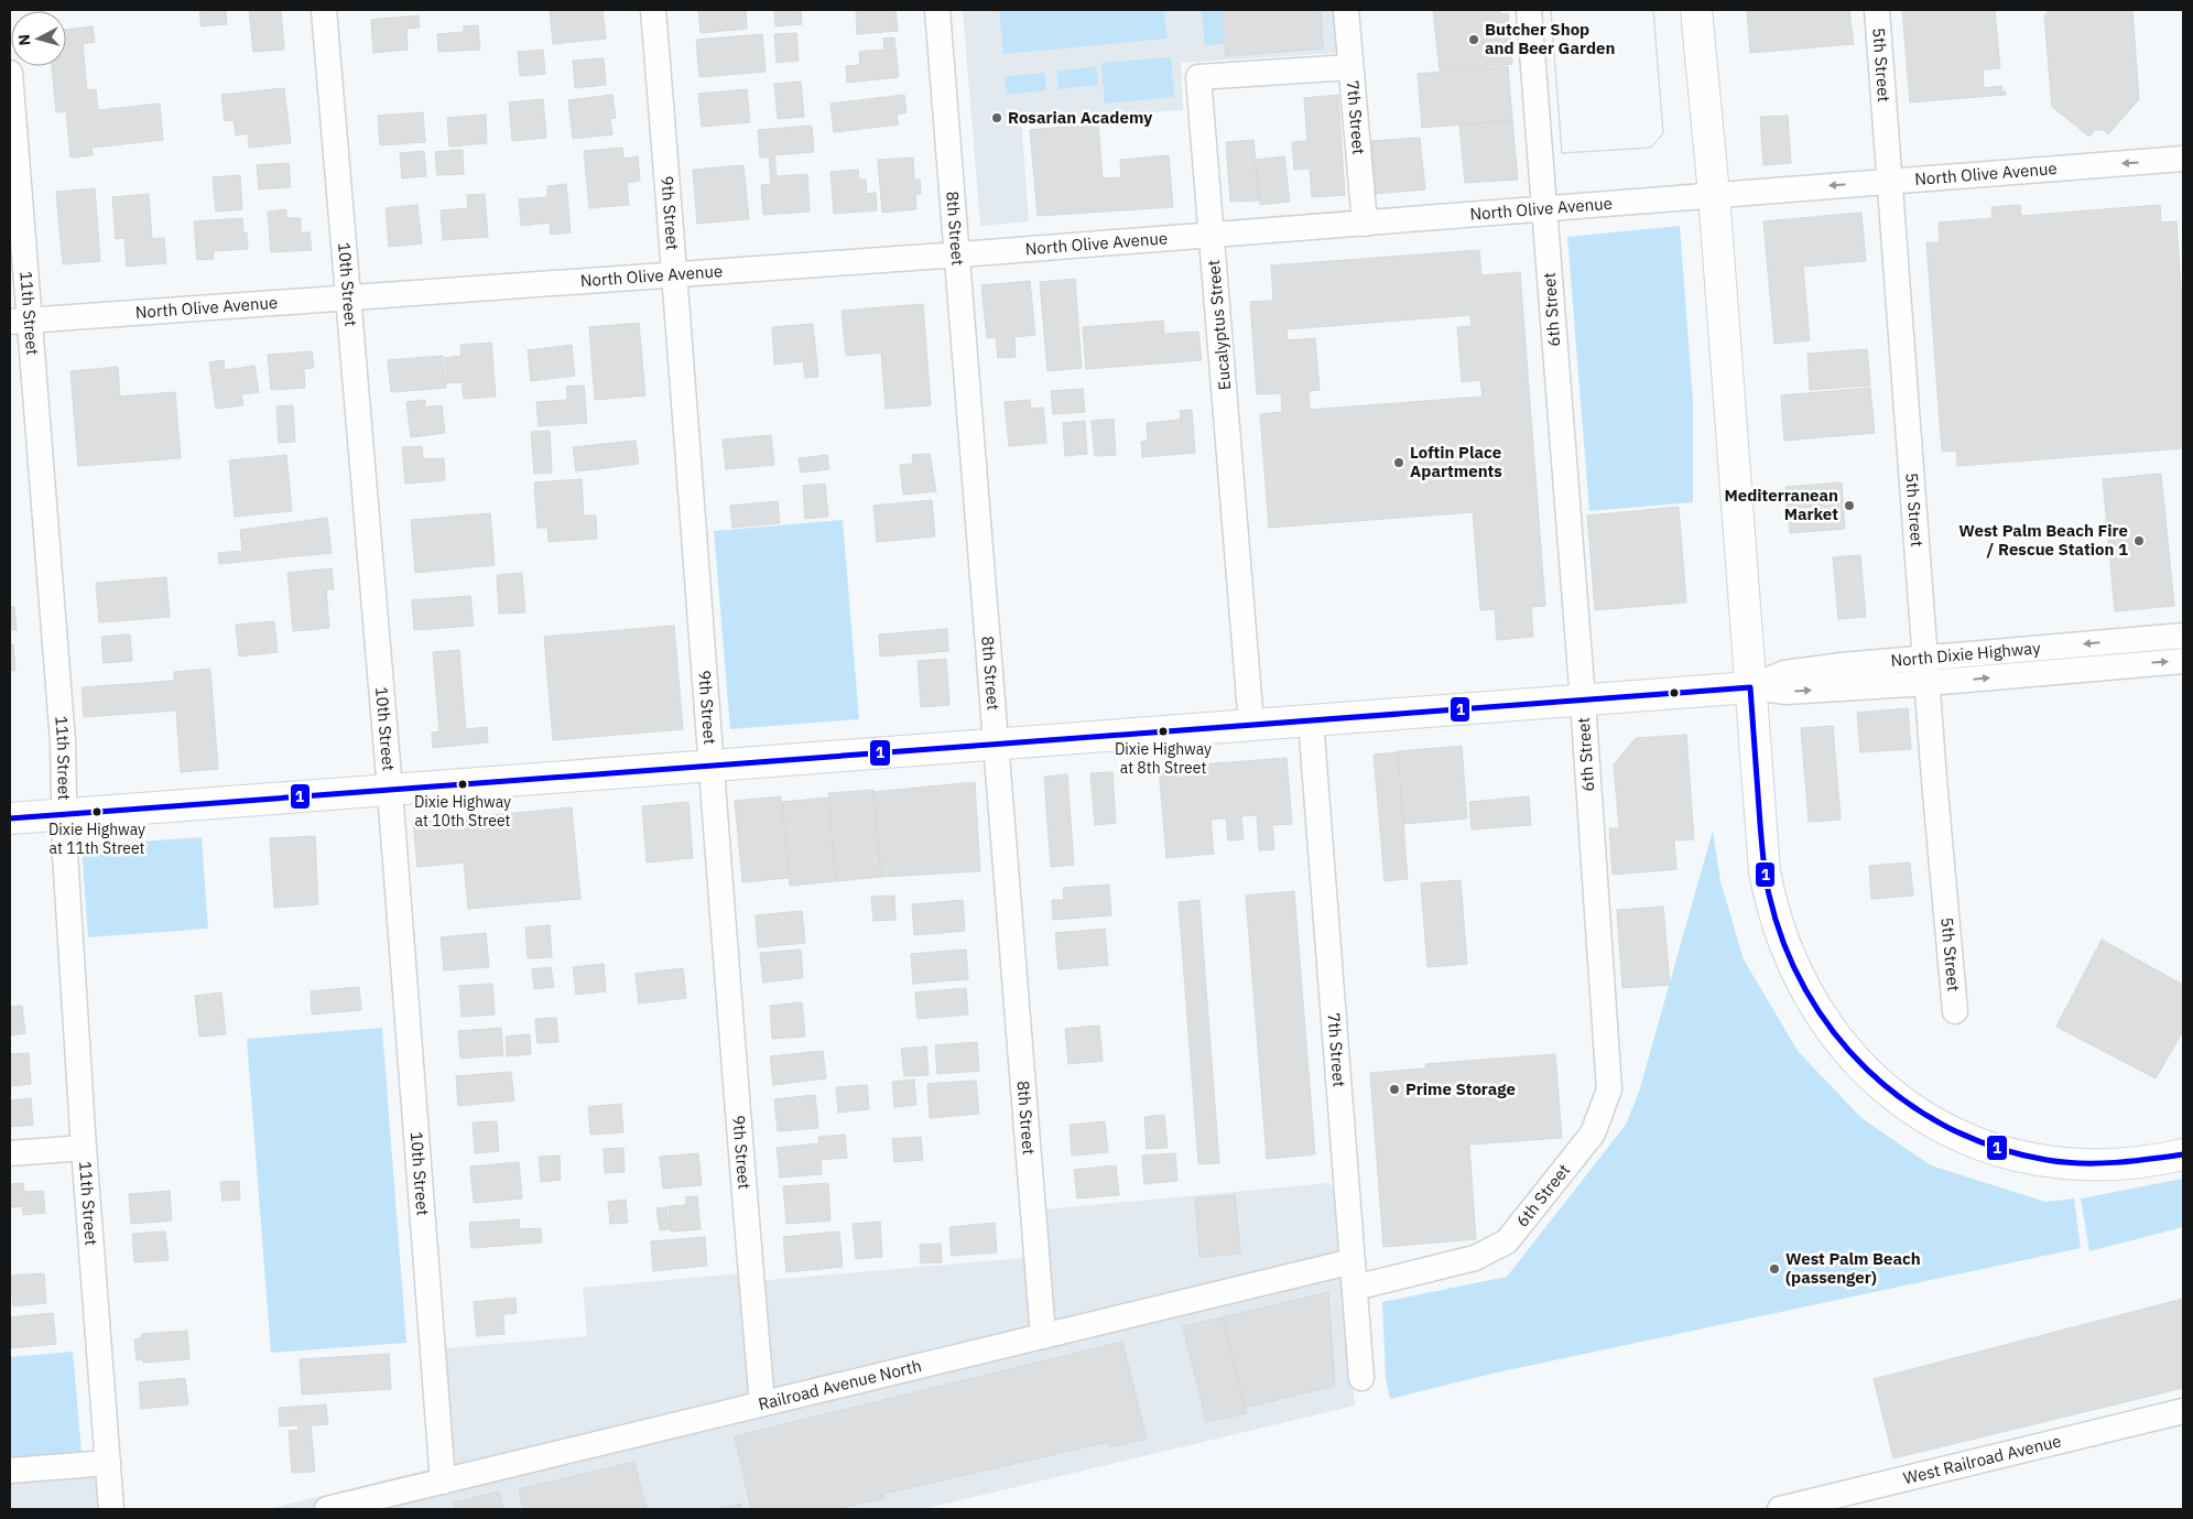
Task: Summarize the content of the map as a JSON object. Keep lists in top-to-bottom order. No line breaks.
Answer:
{"streets":{"main road":["North Dixie Highway"],"street":["5th Street","7th Street","North Olive Avenue","9th Street","8th Street","10th Street","6th Street","11th Street","Eucalyptus Street","Railroad Avenue North","West Railroad Avenue"]},"crossings":[["5th Street","North Olive Avenue"],["5th Street","North Dixie Highway"],["7th Street","North Olive Avenue"],["7th Street","6th Street"],["7th Street","Eucalyptus Street"],["7th Street","North Dixie Highway"],["7th Street","Railroad Avenue North"],["North Olive Avenue","9th Street"],["North Olive Avenue","8th Street"],["North Olive Avenue","10th Street"],["North Olive Avenue","6th Street"],["North Olive Avenue","11th Street"],["North Olive Avenue","Eucalyptus Street"],["9th Street","North Dixie Highway"],["9th Street","Railroad Avenue North"],["8th Street","North Dixie Highway"],["8th Street","Railroad Avenue North"],["10th Street","North Dixie Highway"],["10th Street","Railroad Avenue North"],["6th Street","North Dixie Highway"],["11th Street","North Dixie Highway"],["Eucalyptus Street","North Dixie Highway"]],"places":["Butcher Shop and Beer Garden","Rosarian Academy","Loftin Place Apartments","Mediterranean Market","West Palm Beach Fire / Rescue Station 1","Dixie Highway at 8th Street","Dixie Highway at 10th Street","Dixie Highway at 11th Street","Prime Storage","West Palm Beach (passenger)"],"lines":["transit line 1"],"north":"left"}
